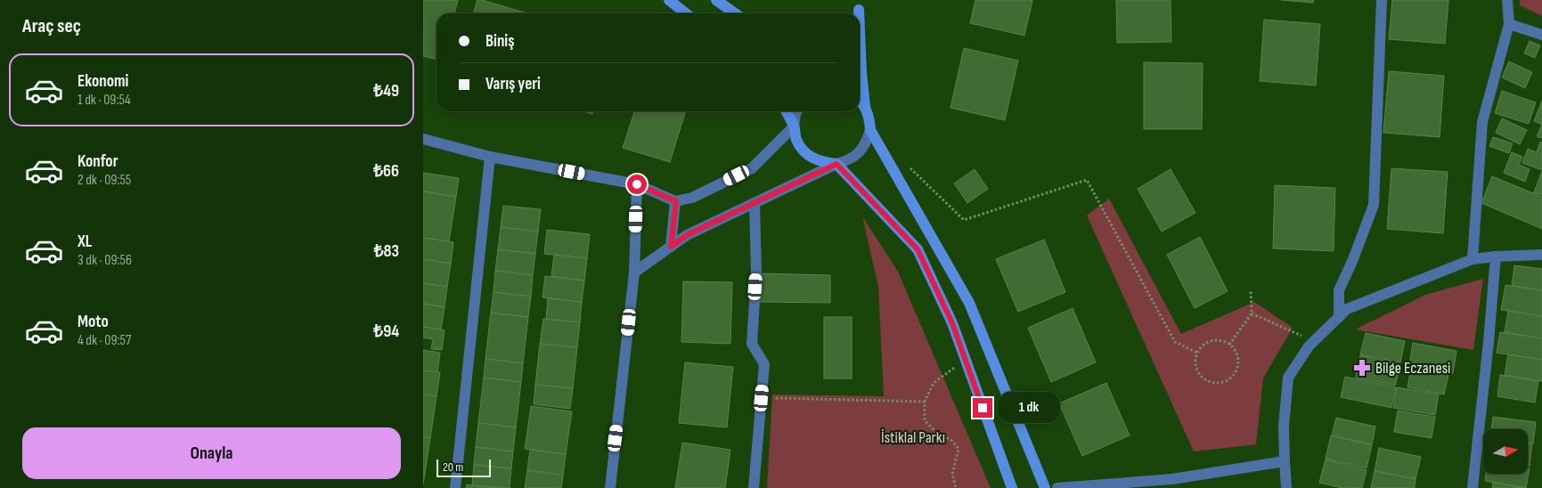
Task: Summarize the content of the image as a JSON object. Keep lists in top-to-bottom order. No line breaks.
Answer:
{"parks":["İstiklal Parkı"],"places":{"pharmacy":["Bilge Eczanesi"]},"scale_bar":"20 m","north":"right","page":{"heading":"Araç seç","banner":["Biniş","Varış yeri"],"list":[{"name":"Ekonomi","note":"1 dk · 09:54","value":"₺49"},{"name":"Konfor","note":"2 dk · 09:55","value":"₺66"},{"name":"XL","note":"3 dk · 09:56","value":"₺83"},{"name":"Moto","note":"4 dk · 09:57","value":"₺94"}],"bubble":"1 dk","buttons":"Onayla","scale":"20 m"}}
